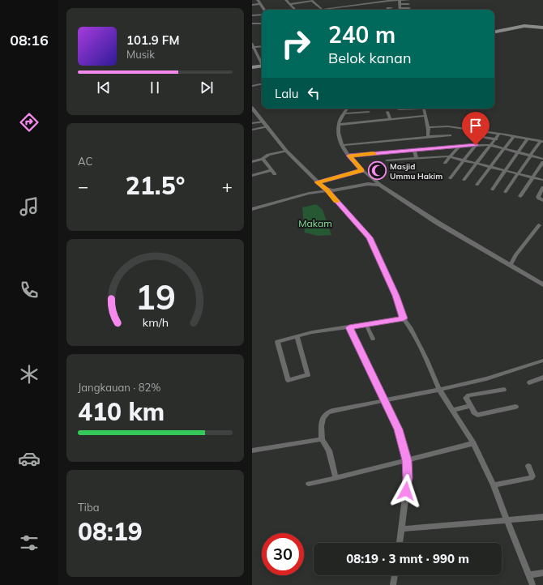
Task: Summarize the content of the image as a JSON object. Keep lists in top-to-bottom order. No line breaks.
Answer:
{"parks":["Makam"],"places":{"mosque":["Masjid Ummu Hakim"]},"page":{"tabs":"08:16","turn":["240 m","Belok kanan"],"song":["101.9 FM","Musik"],"then":"Lalu","tile":["AC",["Jangkauan · 82%","410 km"],["Tiba","08:19"]],"heat":["−","21.5°","+"],"limit":"30","trip":"08:19 · 3 mnt · 990 m","gauge":["19","km/h"]}}
